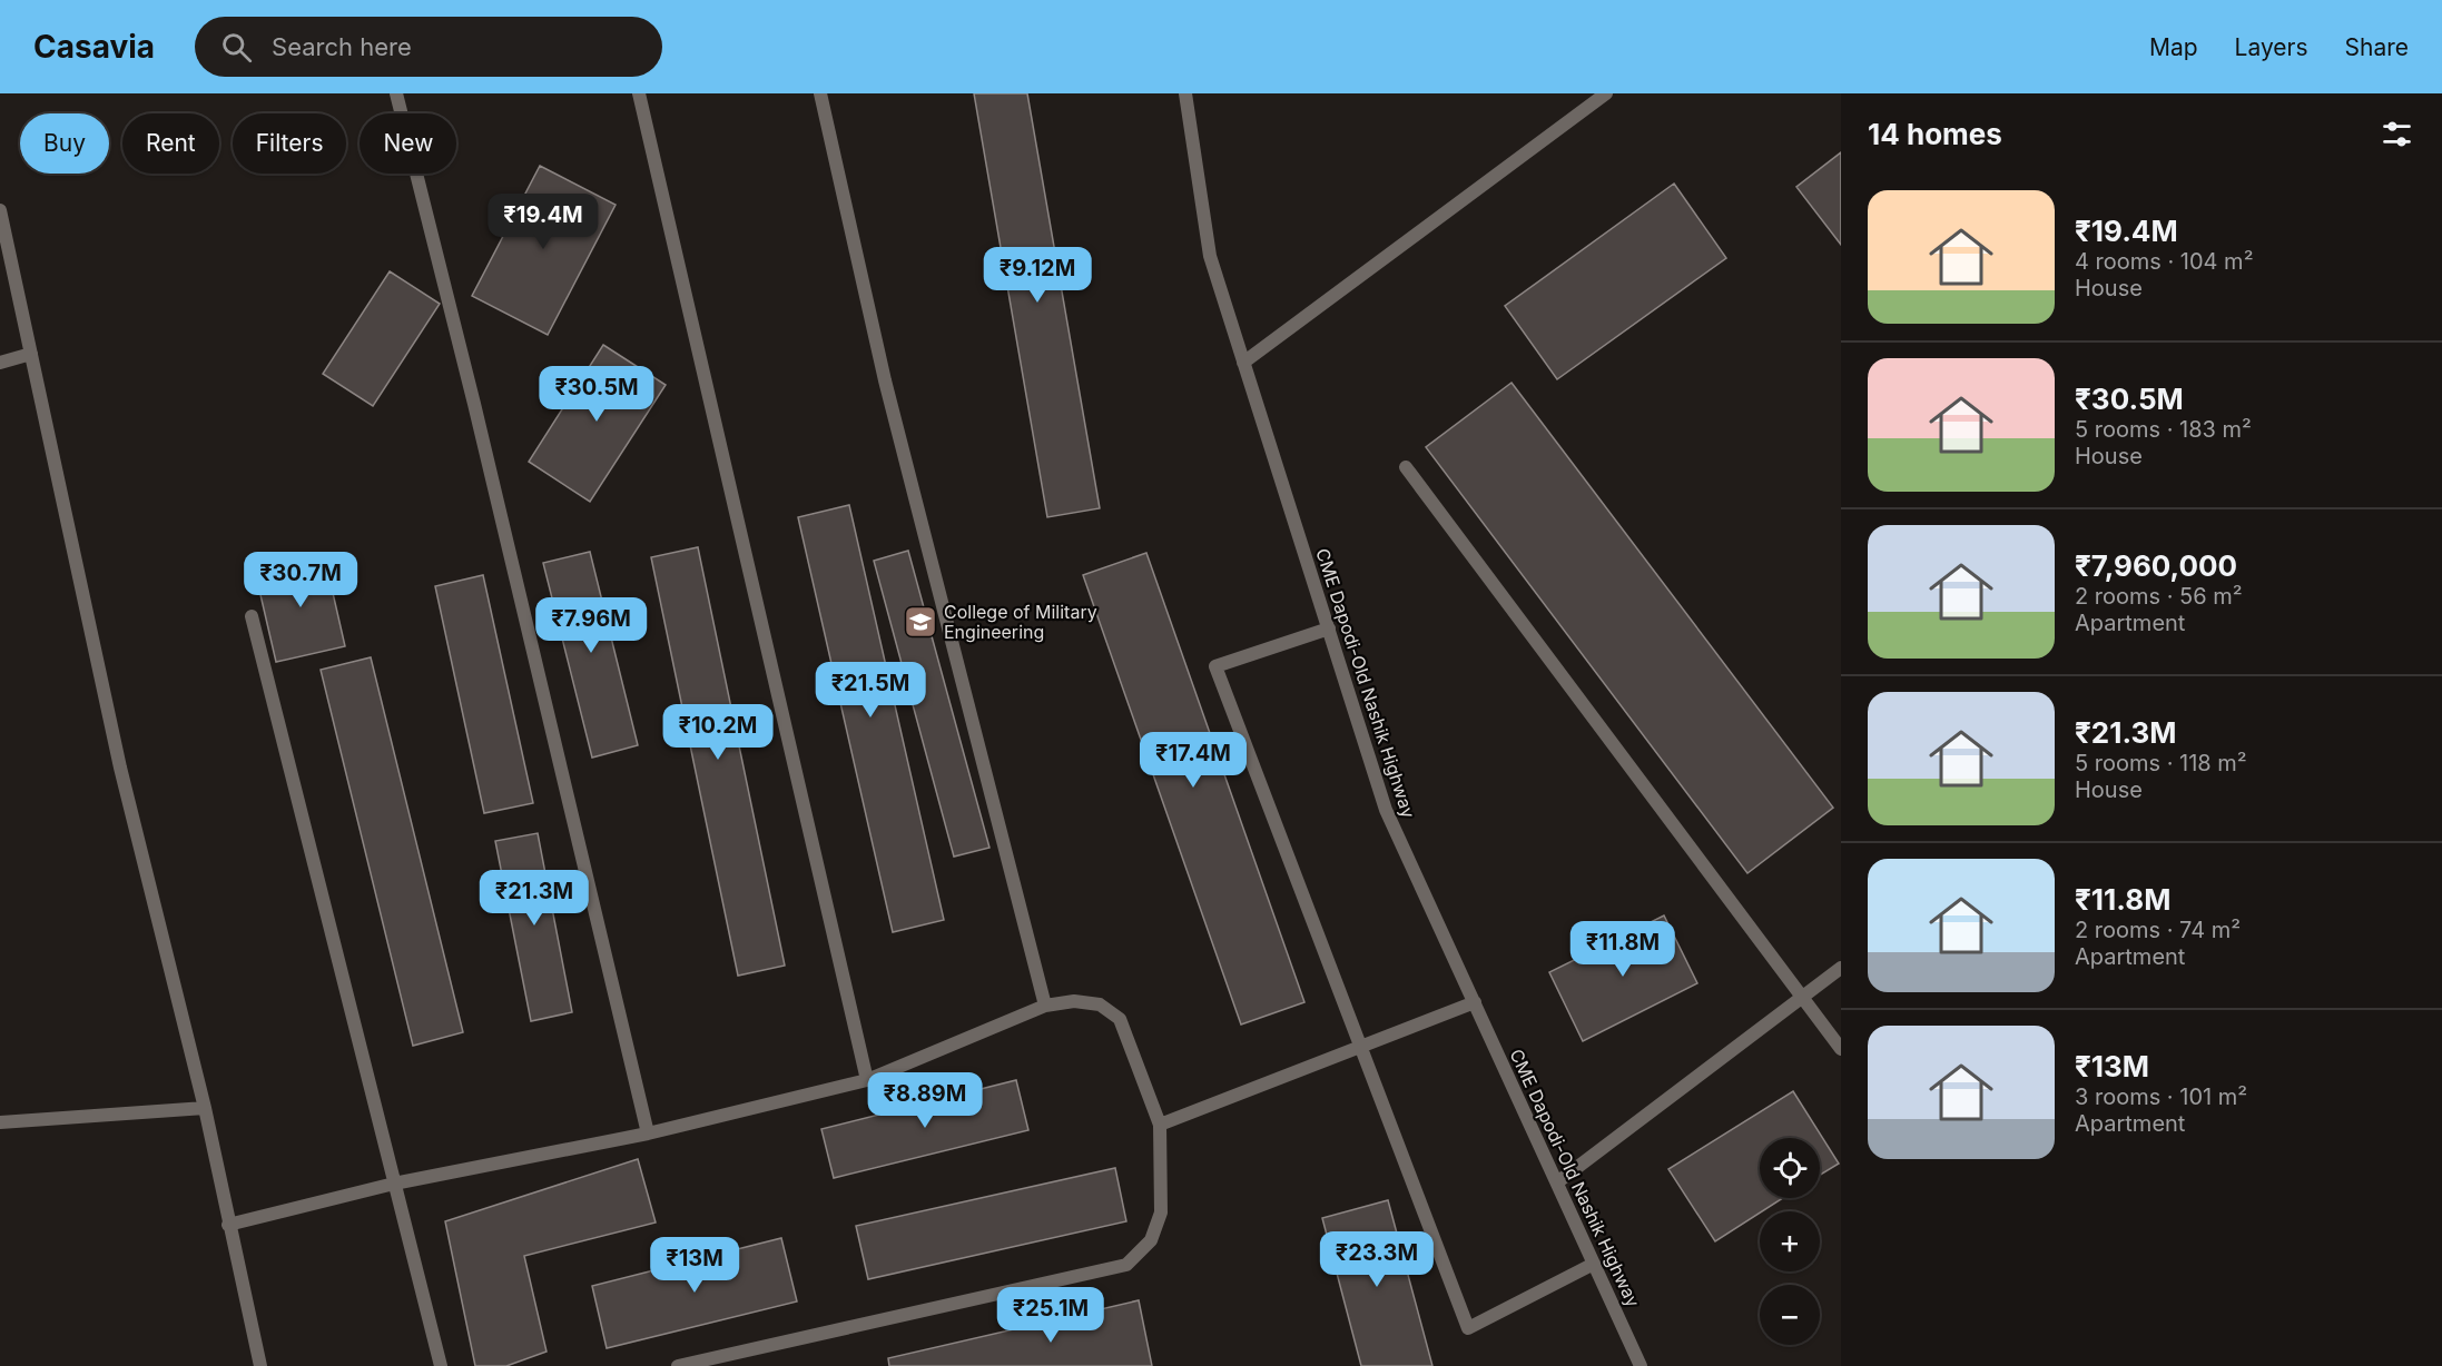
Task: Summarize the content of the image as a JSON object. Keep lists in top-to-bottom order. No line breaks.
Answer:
{"streets":{"lane":["CME Dapodi-Old Nashik Highway"]},"places":{"school or university":["College of Military Engineering"]},"page":{"header":"Casavia","search":"Search here","nav":["Map","Layers","Share"],"heading":"14 homes","chip":["Buy","Rent","Filters","New"],"list":[{"name":"₹19.4M","note":"4 rooms · 104 m² · House"},{"name":"₹30.5M","note":"5 rooms · 183 m² · House"},{"name":"₹7,960,000","note":"2 rooms · 56 m² · Apartment"},{"name":"₹21.3M","note":"5 rooms · 118 m² · House"},{"name":"₹11.8M","note":"2 rooms · 74 m² · Apartment"},{"name":"₹13M","note":"3 rooms · 101 m² · Apartment"}],"price":["₹19.4M","₹9.12M","₹30.5M","₹30.7M","₹7.96M","₹21.5M","₹10.2M","₹17.4M","₹21.3M","₹11.8M","₹8.89M","₹23.3M","₹13M","₹25.1M"],"map_buttons":["+","−"]}}
